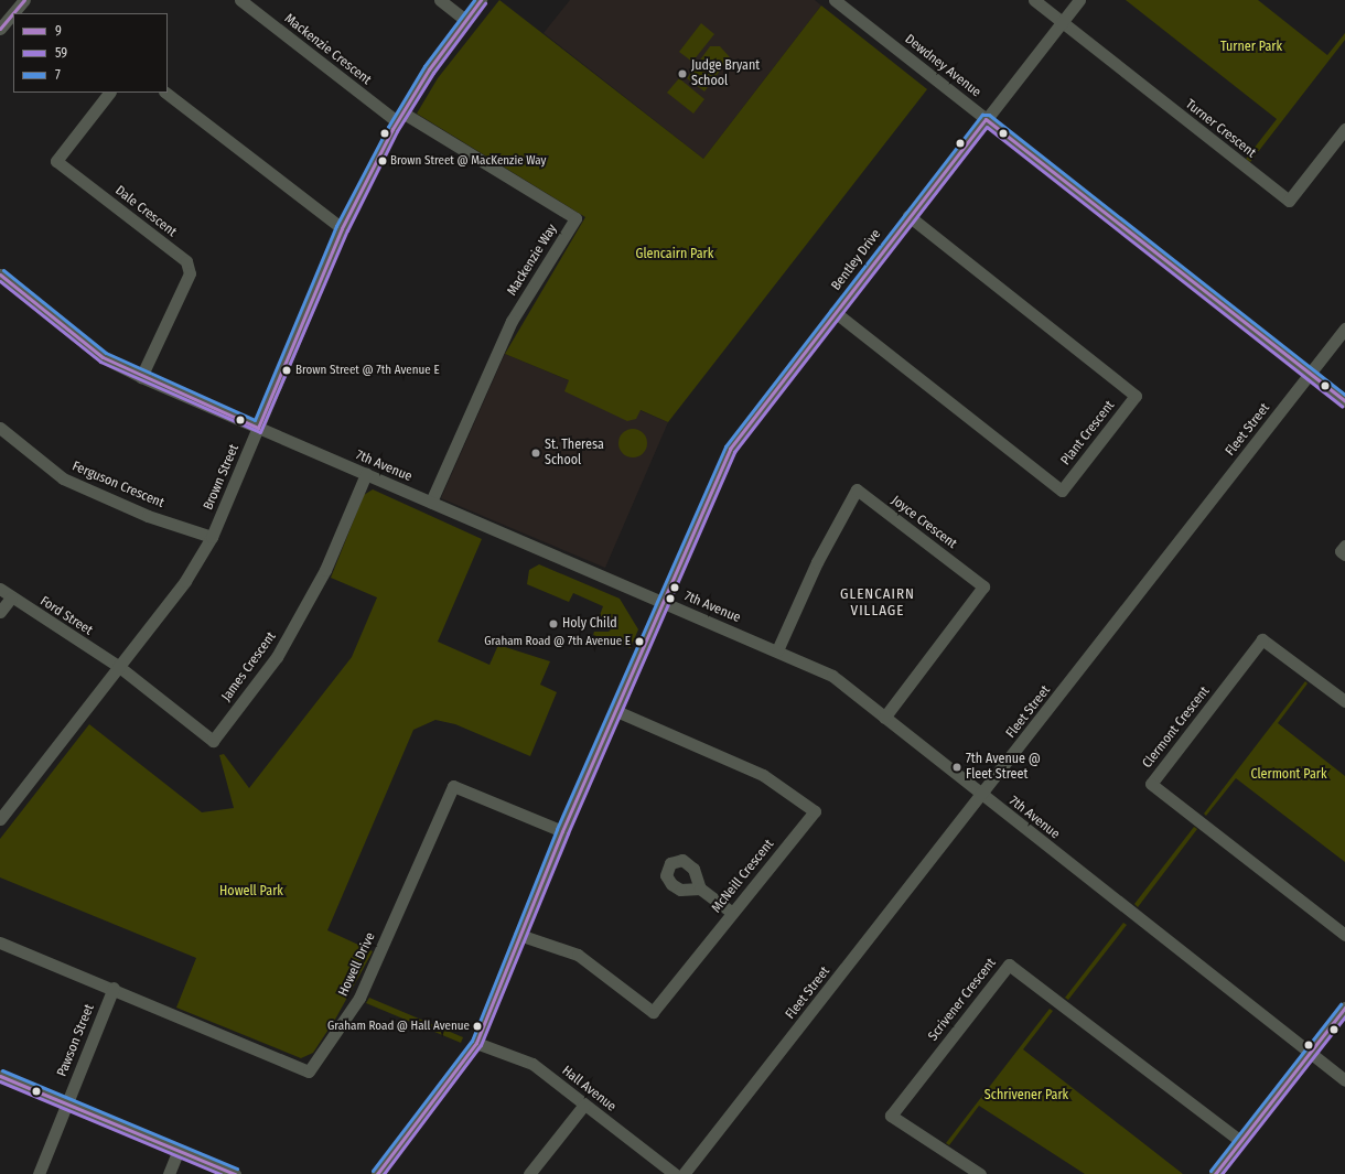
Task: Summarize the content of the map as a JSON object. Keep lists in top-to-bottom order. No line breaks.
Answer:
{"streets":{"street":["Mackenzie Crescent","Dewdney Avenue","Turner Crescent","Dale Crescent","Mackenzie Way","Bentley Drive","Fleet Street","Plant Crescent","7th Avenue","Brown Street","Ferguson Crescent","Joyce Crescent","Ford Street","James Crescent","Clermont Crescent","McNeill Crescent","Howell Drive","Scrivener Crescent","Pawson Street","Hall Avenue"]},"crossings":[["Mackenzie Crescent","Mackenzie Way"],["Mackenzie Crescent","Brown Street"],["Dewdney Avenue","Bentley Drive"],["Dewdney Avenue","Fleet Street"],["Turner Crescent","Bentley Drive"],["Dale Crescent","7th Avenue"],["Mackenzie Way","7th Avenue"],["Mackenzie Way","Brown Street"],["Bentley Drive","Plant Crescent"],["Bentley Drive","7th Avenue"],["Bentley Drive","McNeill Crescent"],["Bentley Drive","Howell Drive"],["Bentley Drive","Hall Avenue"],["Fleet Street","7th Avenue"],["7th Avenue","Brown Street"],["7th Avenue","Joyce Crescent"],["7th Avenue","James Crescent"],["Brown Street","Ferguson Crescent"],["Brown Street","Ford Street"],["Brown Street","James Crescent"],["Ford Street","James Crescent"],["Howell Drive","Pawson Street"]],"districts":["GLENCAIRN VILLAGE"],"parks":["Turner Park","Glencairn Park","Clermont Park","Howell Park","Schrivener Park"],"places":["Judge Bryant School","Brown Street @ MacKenzie Way","Brown Street @ 7th Avenue E","St. Theresa School","Holy Child","Graham Road @ 7th Avenue E","7th Avenue @ Fleet Street","Graham Road @ Hall Avenue"],"lines":["transit line 9","transit line 7","transit line 59"],"legend":["9","59","7"]}
